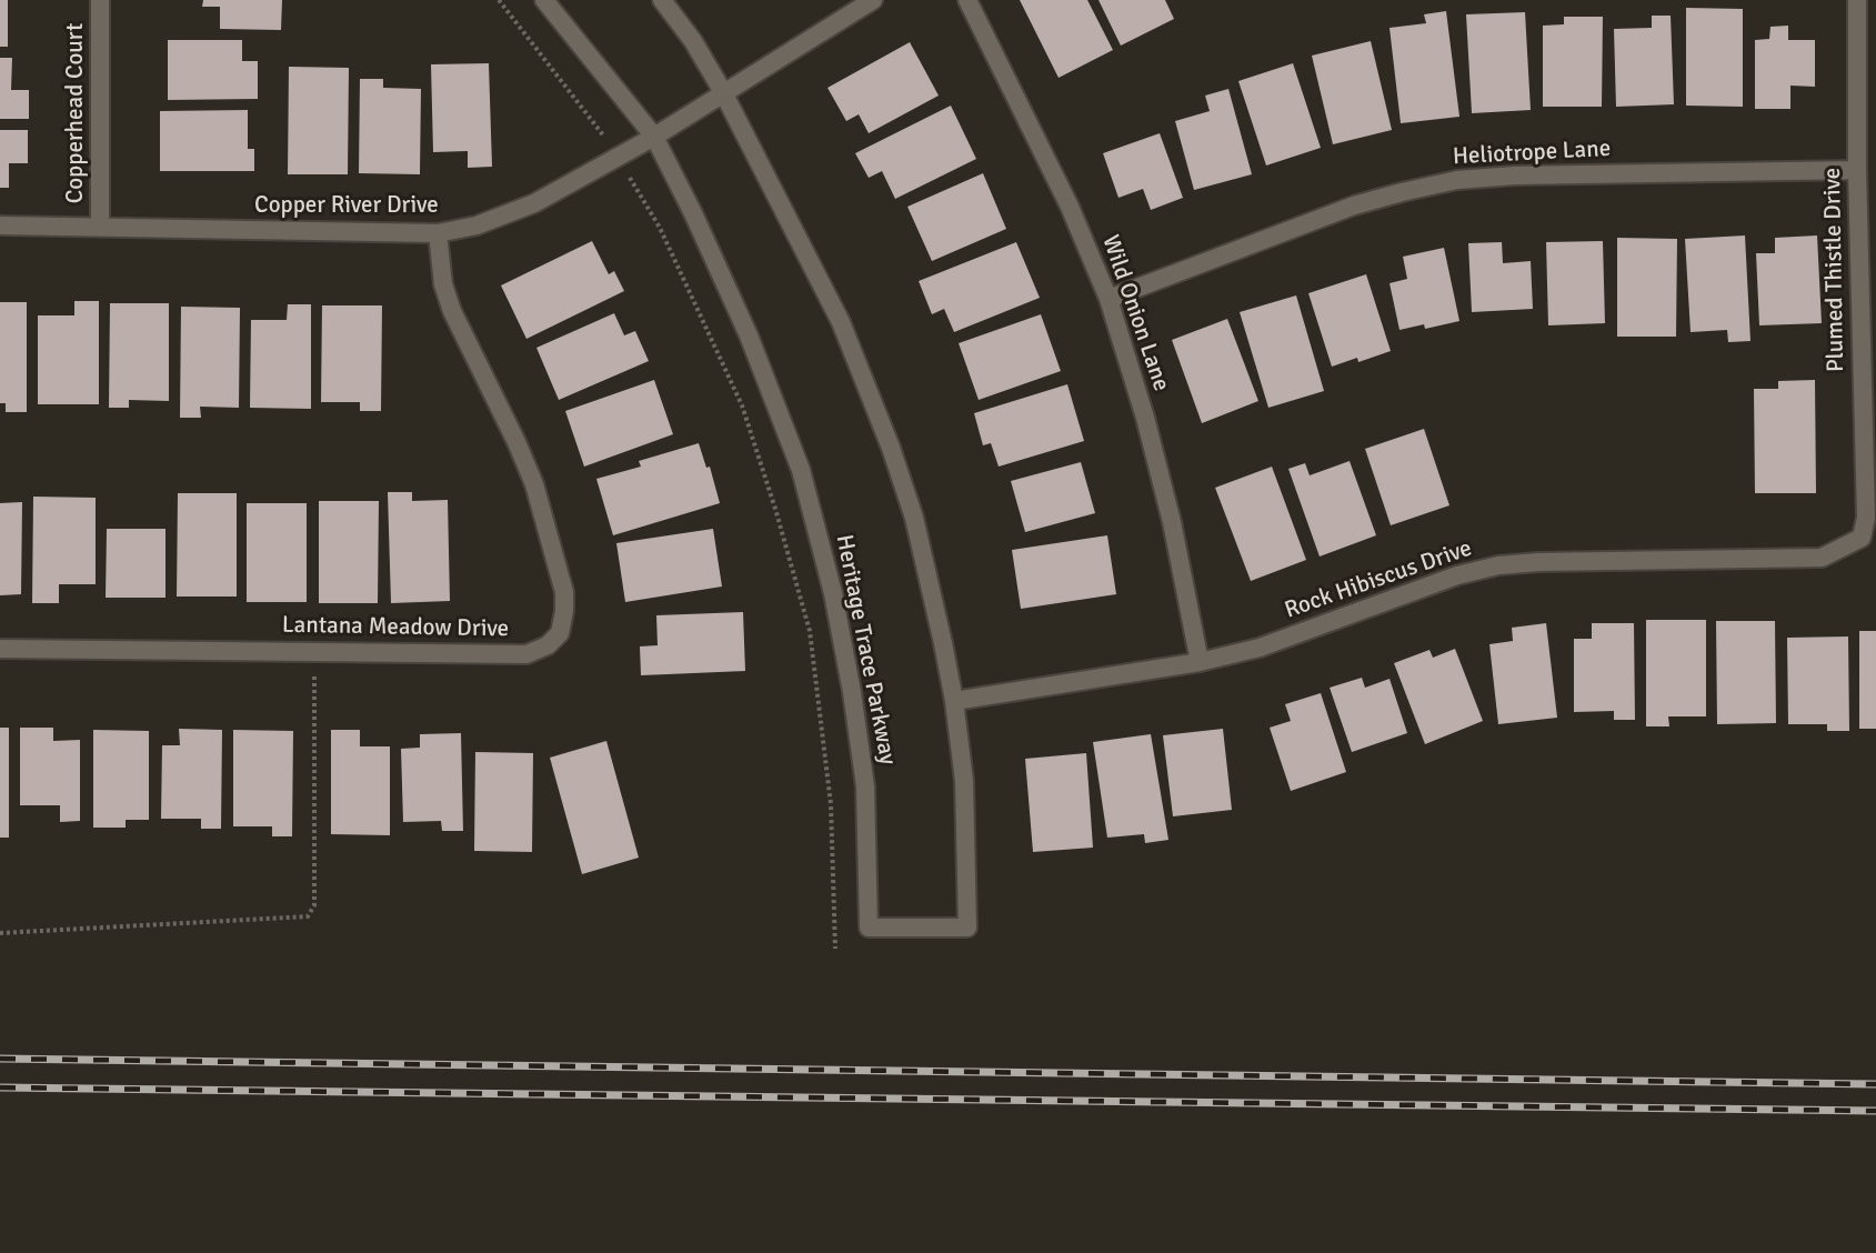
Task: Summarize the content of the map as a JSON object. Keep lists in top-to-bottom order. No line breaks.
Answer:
{"streets":{"street":["Copperhead Court","Heliotrope Lane","Copper River Drive","Plumed Thistle Drive","Wild Onion Lane","Rock Hibiscus Drive","Lantana Meadow Drive","Heritage Trace Parkway"]},"crossings":[["Copperhead Court","Copper River Drive"],["Heliotrope Lane","Plumed Thistle Drive"],["Heliotrope Lane","Wild Onion Lane"],["Copper River Drive","Lantana Meadow Drive"],["Copper River Drive","Heritage Trace Parkway"],["Plumed Thistle Drive","Rock Hibiscus Drive"],["Wild Onion Lane","Rock Hibiscus Drive"],["Rock Hibiscus Drive","Heritage Trace Parkway"]]}
